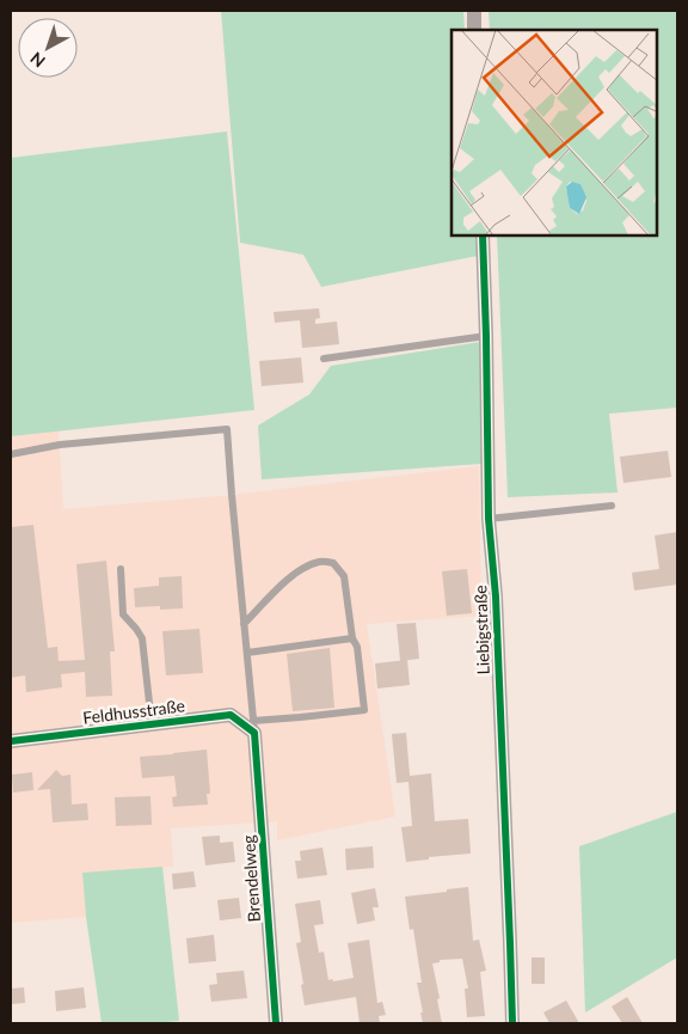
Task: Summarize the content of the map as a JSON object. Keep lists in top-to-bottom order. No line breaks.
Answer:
{"streets":{"street":["Liebigstraße","Feldhusstraße","Brendelweg"]},"crossings":[["Feldhusstraße","Brendelweg"]],"north":"bottom left"}
